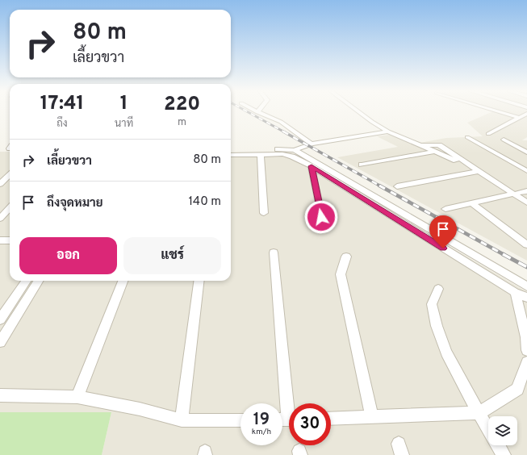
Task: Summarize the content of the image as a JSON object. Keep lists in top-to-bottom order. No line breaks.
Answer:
{"page":{"turn":["80 m","เลี้ยวขวา"],"eta":["17:41","ถึง","1","นาที","220","m"],"list":[{"name":"เลี้ยวขวา","value":"80 m"},{"name":"ถึงจุดหมาย","value":"140 m"}],"buttons":["ออก","แชร์"],"speed":"19 km/h","limit":"30"}}
